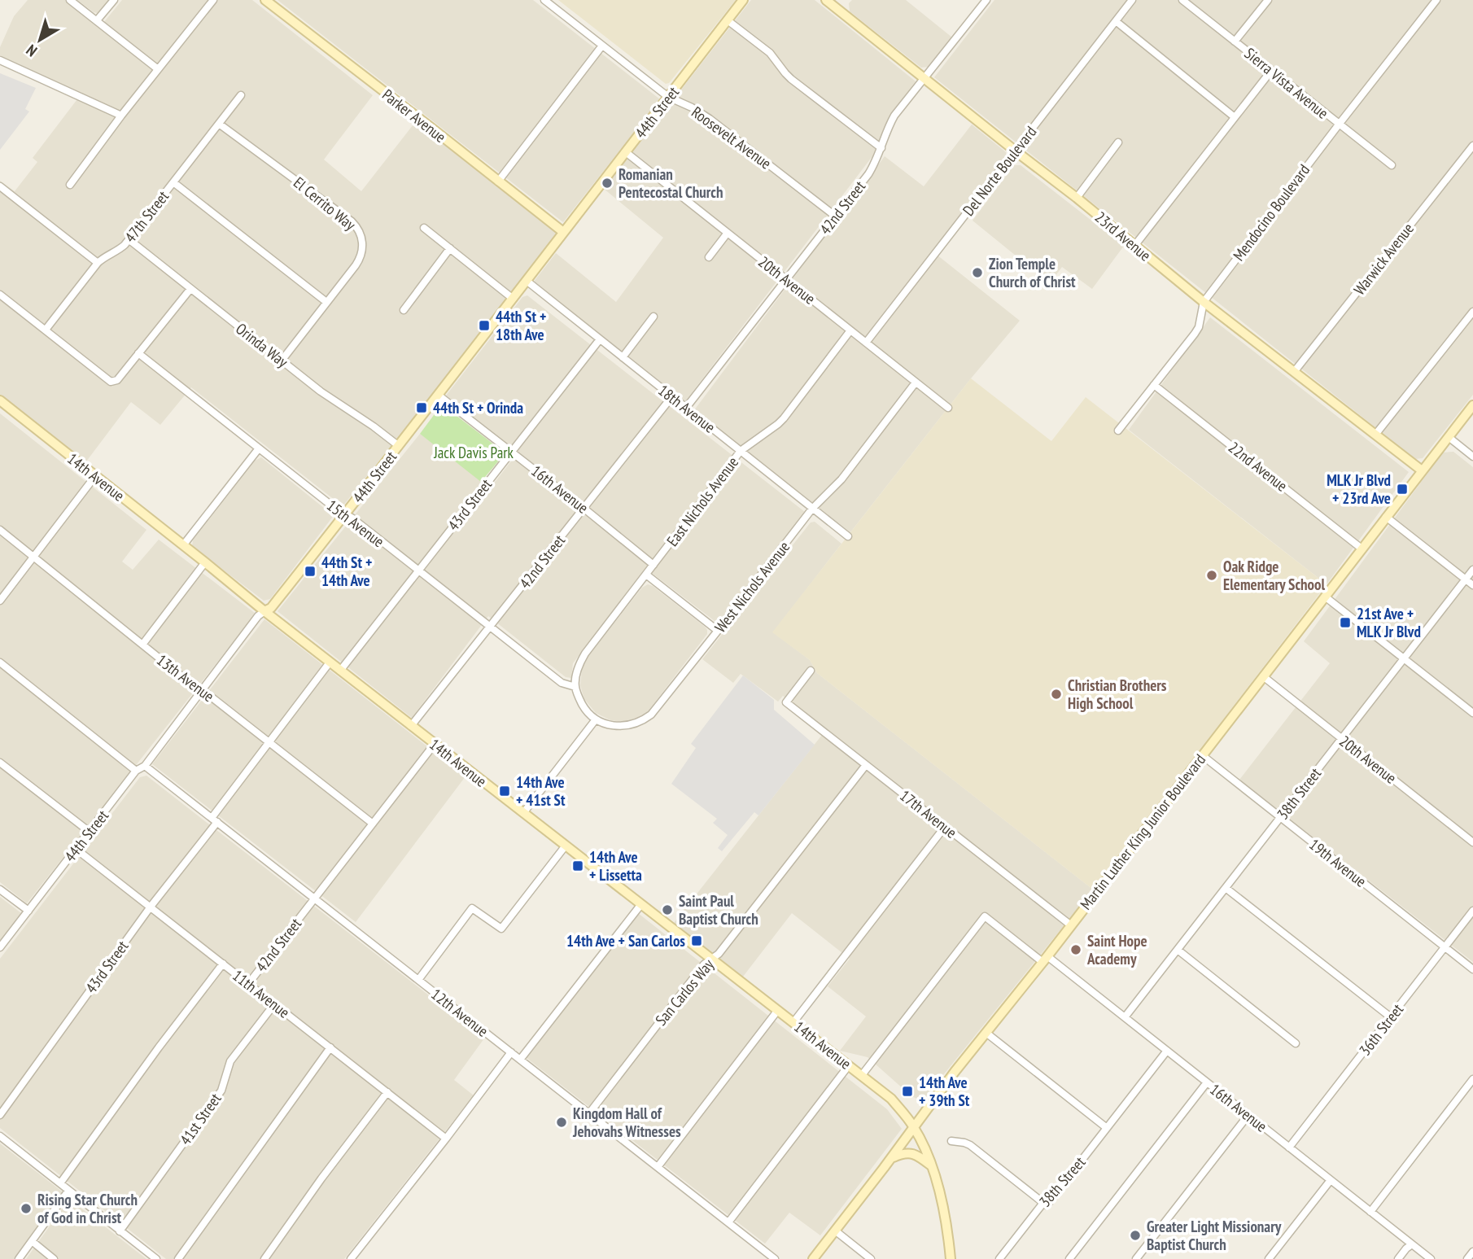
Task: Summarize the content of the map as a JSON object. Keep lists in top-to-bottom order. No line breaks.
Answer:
{"streets":{"street":["Sierra Vista Avenue","44th Street","Parker Avenue","Roosevelt Avenue","Del Norte Boulevard","El Cerrito Way","42nd Street","Mendocino Boulevard","47th Street","23rd Avenue","Warwick Avenue","20th Avenue","Orinda Way","18th Avenue","22nd Avenue","14th Avenue","16th Avenue","East Nichols Avenue","43rd Street","15th Avenue","West Nichols Avenue","13th Avenue","38th Street","17th Avenue","Martin Luther King Junior Boulevard","19th Avenue","San Carlos Way","11th Avenue","12th Avenue","36th Street","41st Street"]},"crossings":[["Sierra Vista Avenue","Mendocino Boulevard"],["44th Street","Parker Avenue"],["44th Street","Roosevelt Avenue"],["44th Street","20th Avenue"],["44th Street","Orinda Way"],["44th Street","18th Avenue"],["44th Street","14th Avenue"],["44th Street","16th Avenue"],["44th Street","15th Avenue"],["44th Street","13th Avenue"],["44th Street","11th Avenue"],["44th Street","12th Avenue"],["Roosevelt Avenue","42nd Street"],["Del Norte Boulevard","23rd Avenue"],["Del Norte Boulevard","20th Avenue"],["El Cerrito Way","47th Street"],["El Cerrito Way","Orinda Way"],["42nd Street","23rd Avenue"],["42nd Street","20th Avenue"],["42nd Street","18th Avenue"],["42nd Street","14th Avenue"],["42nd Street","16th Avenue"],["42nd Street","15th Avenue"],["42nd Street","13th Avenue"],["42nd Street","11th Avenue"],["42nd Street","12th Avenue"],["Mendocino Boulevard","23rd Avenue"],["Mendocino Boulevard","22nd Avenue"],["47th Street","Orinda Way"],["23rd Avenue","Warwick Avenue"],["23rd Avenue","Martin Luther King Junior Boulevard"],["20th Avenue","East Nichols Avenue"],["20th Avenue","West Nichols Avenue"],["20th Avenue","38th Street"],["20th Avenue","Martin Luther King Junior Boulevard"],["18th Avenue","East Nichols Avenue"],["18th Avenue","43rd Street"],["18th Avenue","West Nichols Avenue"],["22nd Avenue","Martin Luther King Junior Boulevard"],["14th Avenue","16th Avenue"],["14th Avenue","43rd Street"],["14th Avenue","Martin Luther King Junior Boulevard"],["14th Avenue","San Carlos Way"],["16th Avenue","East Nichols Avenue"],["16th Avenue","43rd Street"],["16th Avenue","38th Street"],["16th Avenue","Martin Luther King Junior Boulevard"],["16th Avenue","36th Street"],["East Nichols Avenue","15th Avenue"],["43rd Street","15th Avenue"],["43rd Street","13th Avenue"],["43rd Street","11th Avenue"],["43rd Street","12th Avenue"],["38th Street","19th Avenue"],["17th Avenue","Martin Luther King Junior Boulevard"],["17th Avenue","San Carlos Way"],["Martin Luther King Junior Boulevard","19th Avenue"],["19th Avenue","36th Street"],["San Carlos Way","12th Avenue"],["11th Avenue","41st Street"]],"parks":["Jack Davis Park"],"places":{"other":["Romanian Pentecostal Church","Zion Temple Church of Christ","Oak Ridge Elementary School","Christian Brothers High School","Saint Paul Baptist Church","Saint Hope Academy","Kingdom Hall of Jehovahs Witnesses","Rising Star Church of God in Christ","Greater Light Missionary Baptist Church"],"transit":["44th St + 18th Ave","44th St + Orinda","MLK Jr Blvd + 23rd Ave","44th St + 14th Ave","21st Ave + MLK Jr Blvd","14th Ave + 41st St","14th Ave + Lissetta","14th Ave + San Carlos","14th Ave + 39th St"]},"north":"bottom left"}
